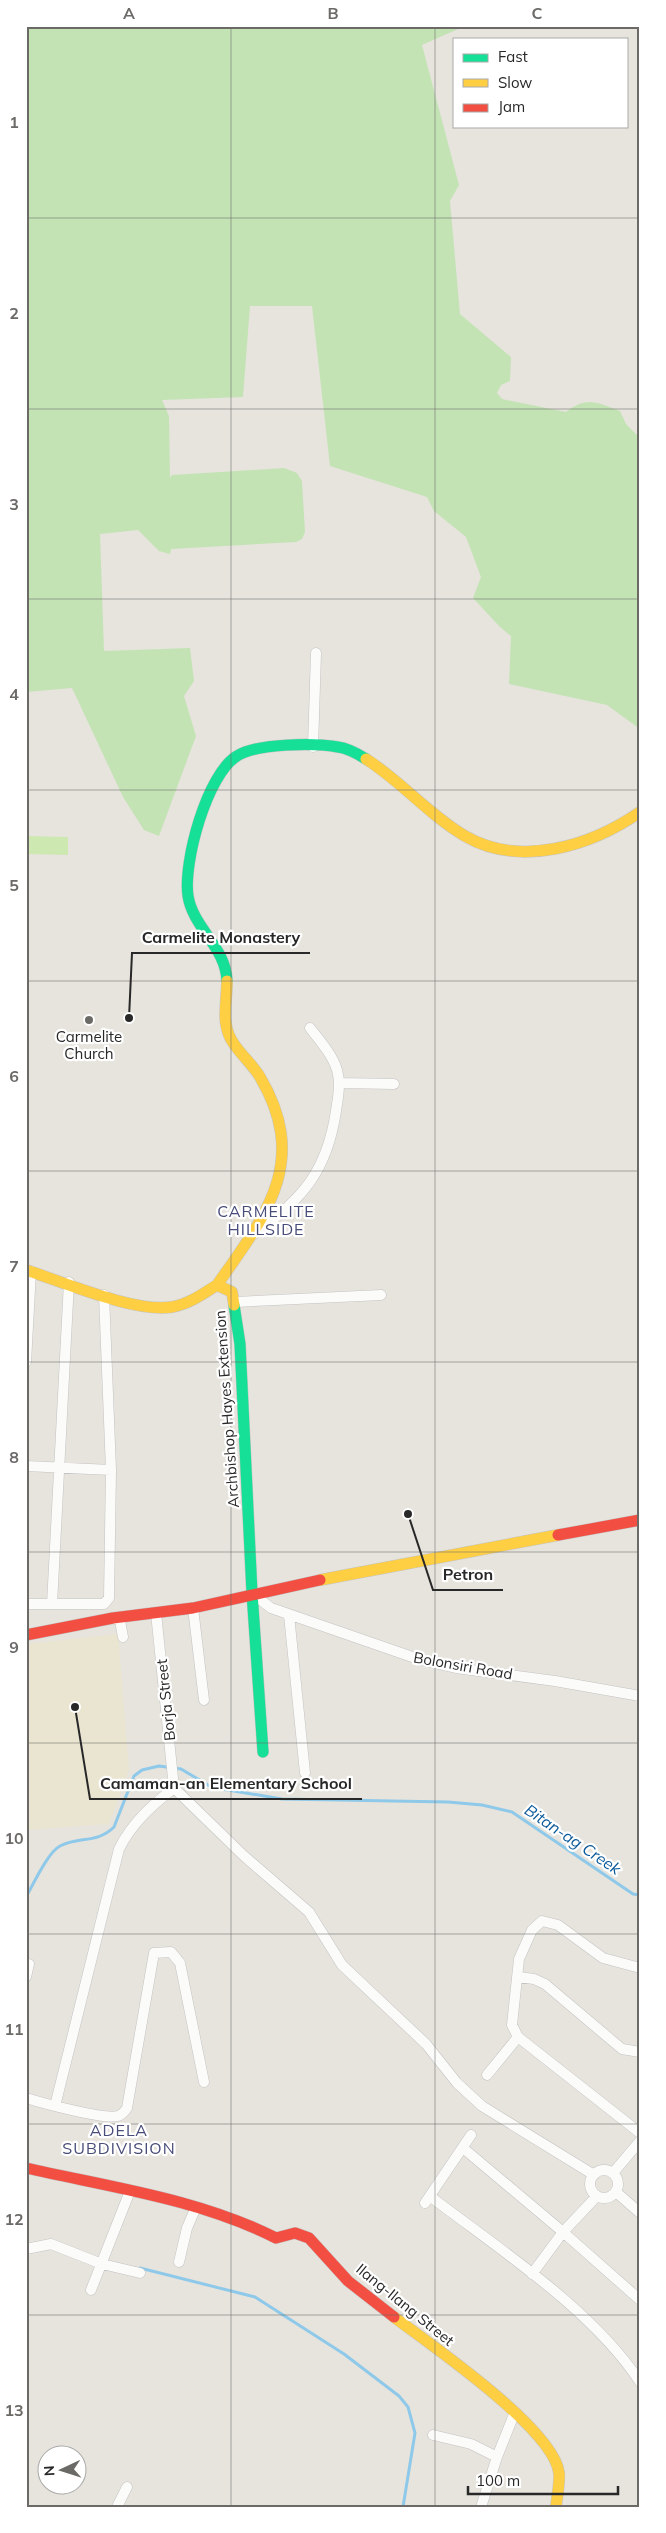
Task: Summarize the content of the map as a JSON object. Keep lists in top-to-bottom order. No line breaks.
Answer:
{"streets":{"street":["Archbishop Hayes Extension","Bolonsiri Road","Borja Street","Ilang-Ilang Street"]},"crossings":[["Archbishop Hayes Extension","Bolonsiri Road"]],"districts":["CARMELITE HILLSIDE","ADELA SUBDIVISION"],"water":["Bitan-ag Creek"],"places":["Carmelite Monastery","Carmelite Church","Petron","Camaman-an Elementary School"],"legend":["Fast","Slow","Jam"],"scale_bar":"100 m","north":"left","grid":{"columns":["A","B","C"],"rows":["1","2","3","4","5","6","7","8","9","10","11","12","13"]}}
